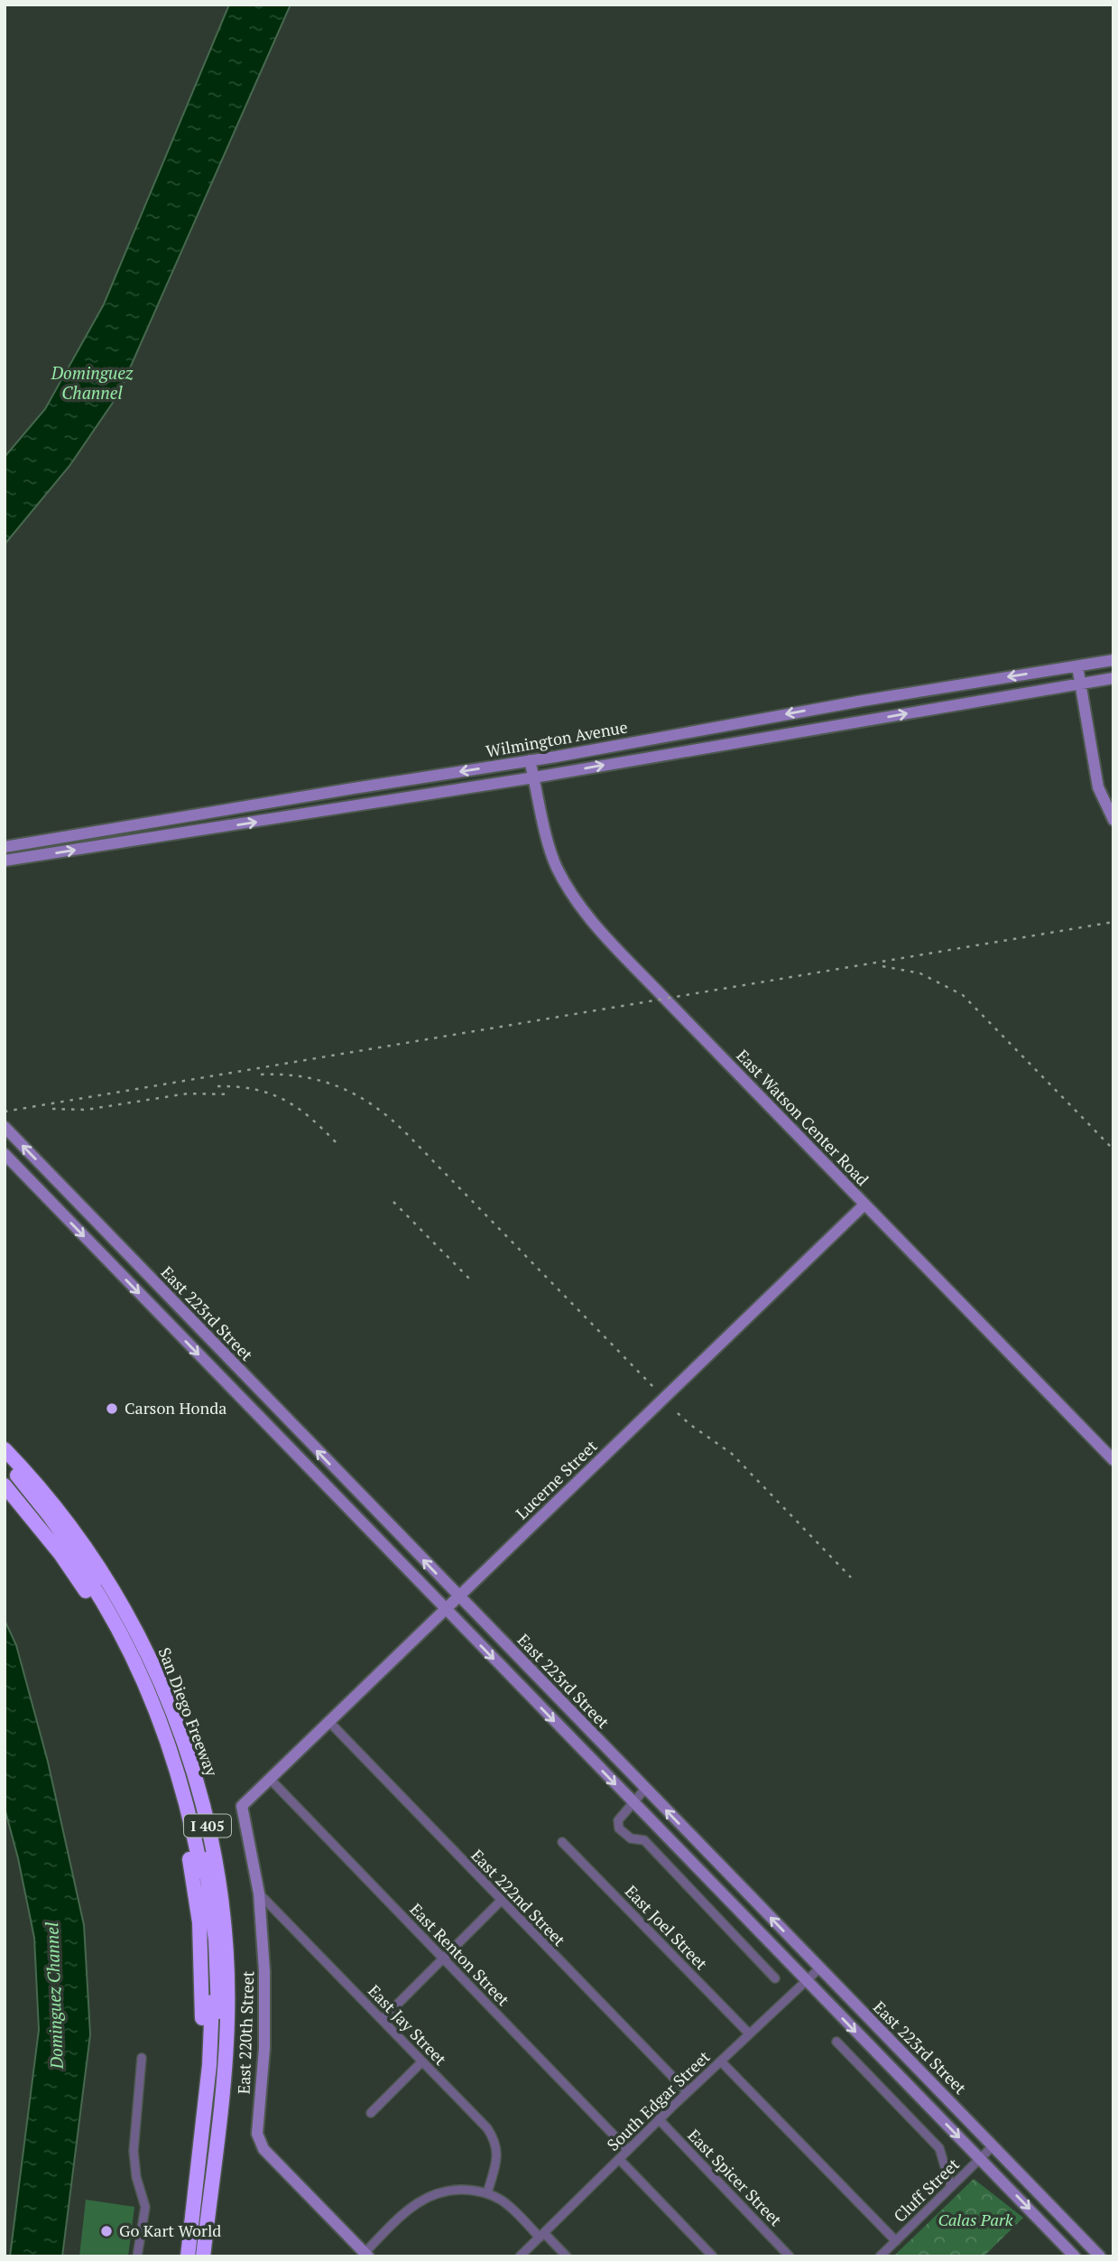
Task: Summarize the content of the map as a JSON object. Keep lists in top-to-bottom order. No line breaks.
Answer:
{"streets":{"highway":["San Diego Freeway","I 405"],"main road":["Wilmington Avenue","East Watson Center Road","East 223rd Street","Lucerne Street","East 220th Street"],"street":["East 222nd Street","East Joel Street","East Renton Street","East Jay Street","South Edgar Street","East Spicer Street","Cluff Street"]},"crossings":[["Wilmington Avenue","East Watson Center Road"],["East Watson Center Road","Lucerne Street"],["East 223rd Street","Lucerne Street"],["East 223rd Street","South Edgar Street"],["East 223rd Street","Cluff Street"],["Lucerne Street","East 222nd Street"],["Lucerne Street","East Renton Street"],["Lucerne Street","East 220th Street"],["East 222nd Street","South Edgar Street"],["East Joel Street","South Edgar Street"],["East Renton Street","East 220th Street"],["East Renton Street","South Edgar Street"],["East Jay Street","East 220th Street"],["South Edgar Street","East Spicer Street"]],"water":["Dominguez Channel"],"parks":["Calas Park"],"places":["Carson Honda","Go Kart World"]}
